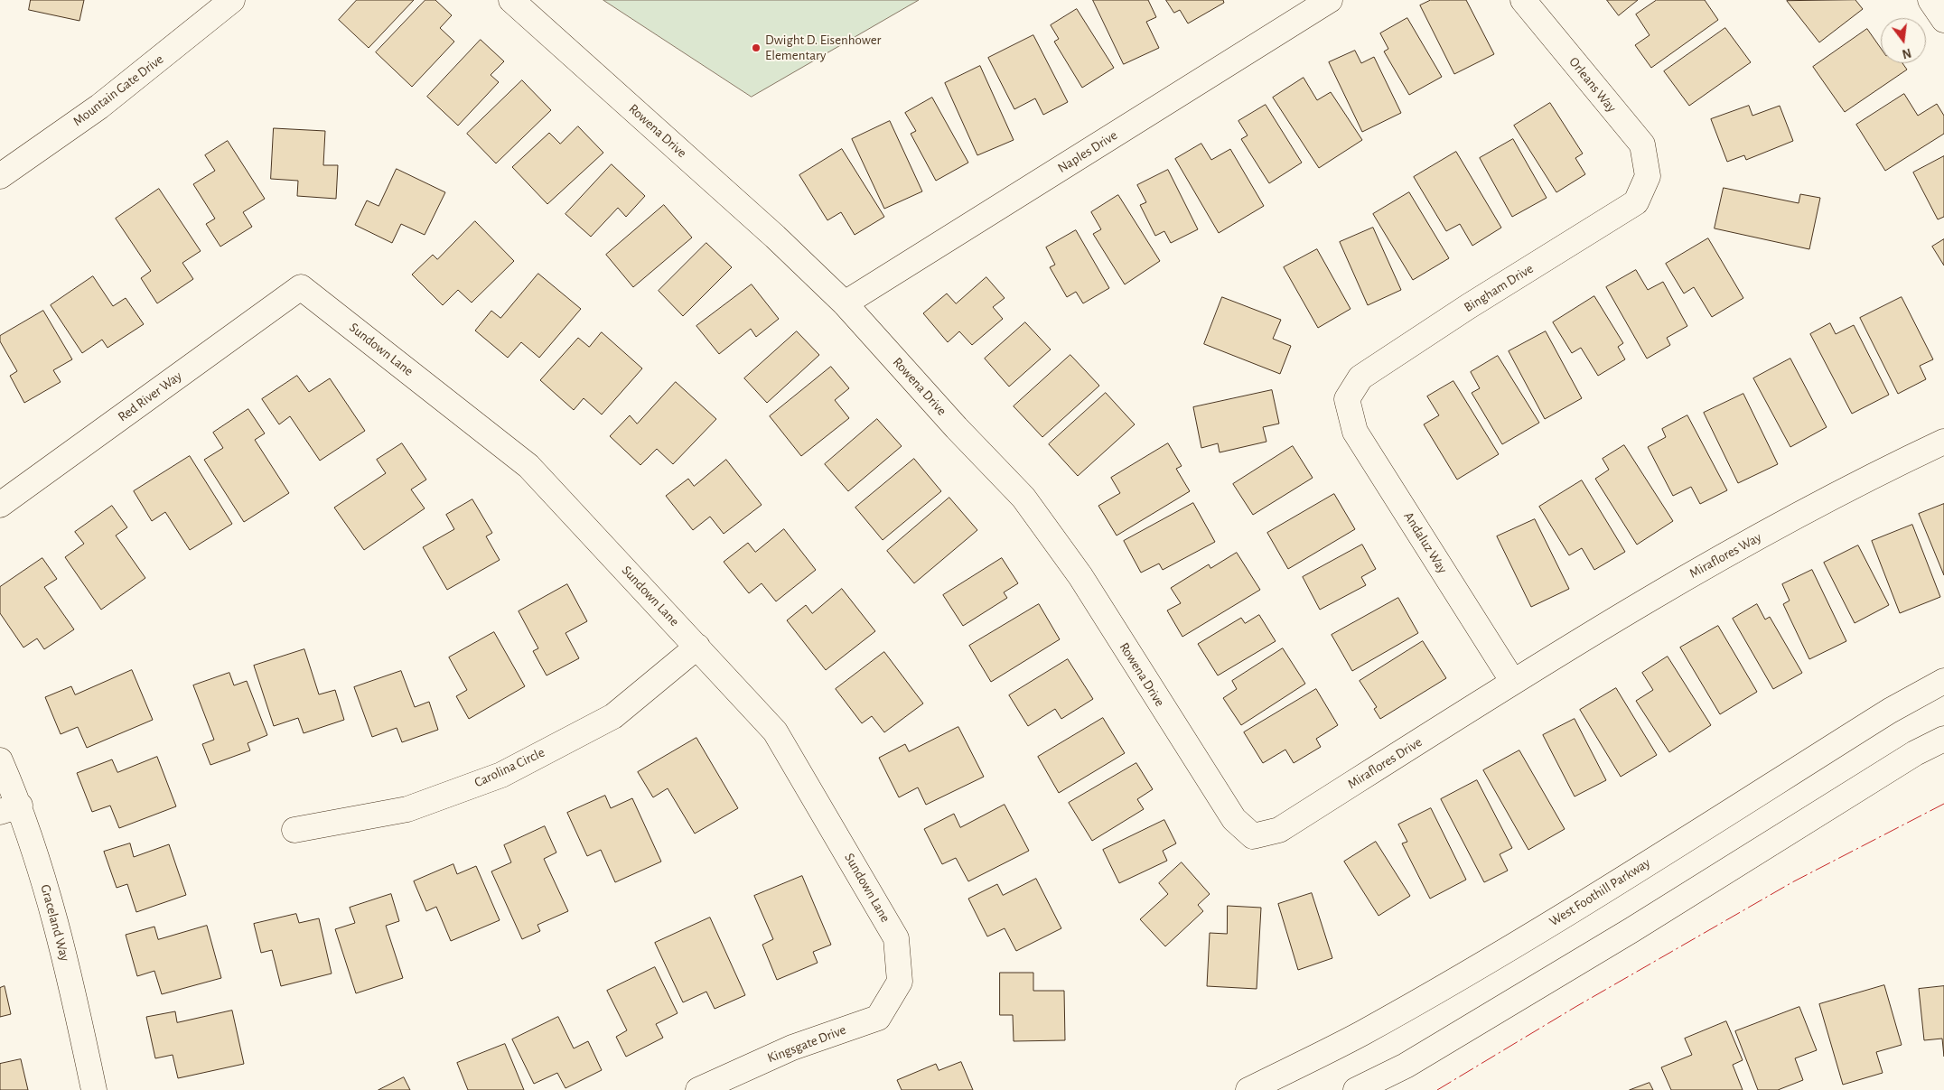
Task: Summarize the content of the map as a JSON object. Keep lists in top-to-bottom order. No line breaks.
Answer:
{"streets":{"street":["Orleans Way","Mountain Gate Drive","Rowena Drive","Naples Drive","Bingham Drive","Sundown Lane","Red River Way","Andaluz Way","Miraflores Way","Miraflores Drive","Carolina Circle","West Foothill Parkway","Graceland Way","Kingsgate Drive"]},"crossings":[["Orleans Way","Bingham Drive"],["Rowena Drive","Naples Drive"],["Rowena Drive","Miraflores Drive"],["Bingham Drive","Andaluz Way"],["Sundown Lane","Red River Way"],["Sundown Lane","Carolina Circle"],["Sundown Lane","Kingsgate Drive"],["Andaluz Way","Miraflores Way"],["Andaluz Way","Miraflores Drive"],["Miraflores Way","Miraflores Drive"]],"places":["Dwight D. Eisenhower Elementary"],"north":"bottom"}
